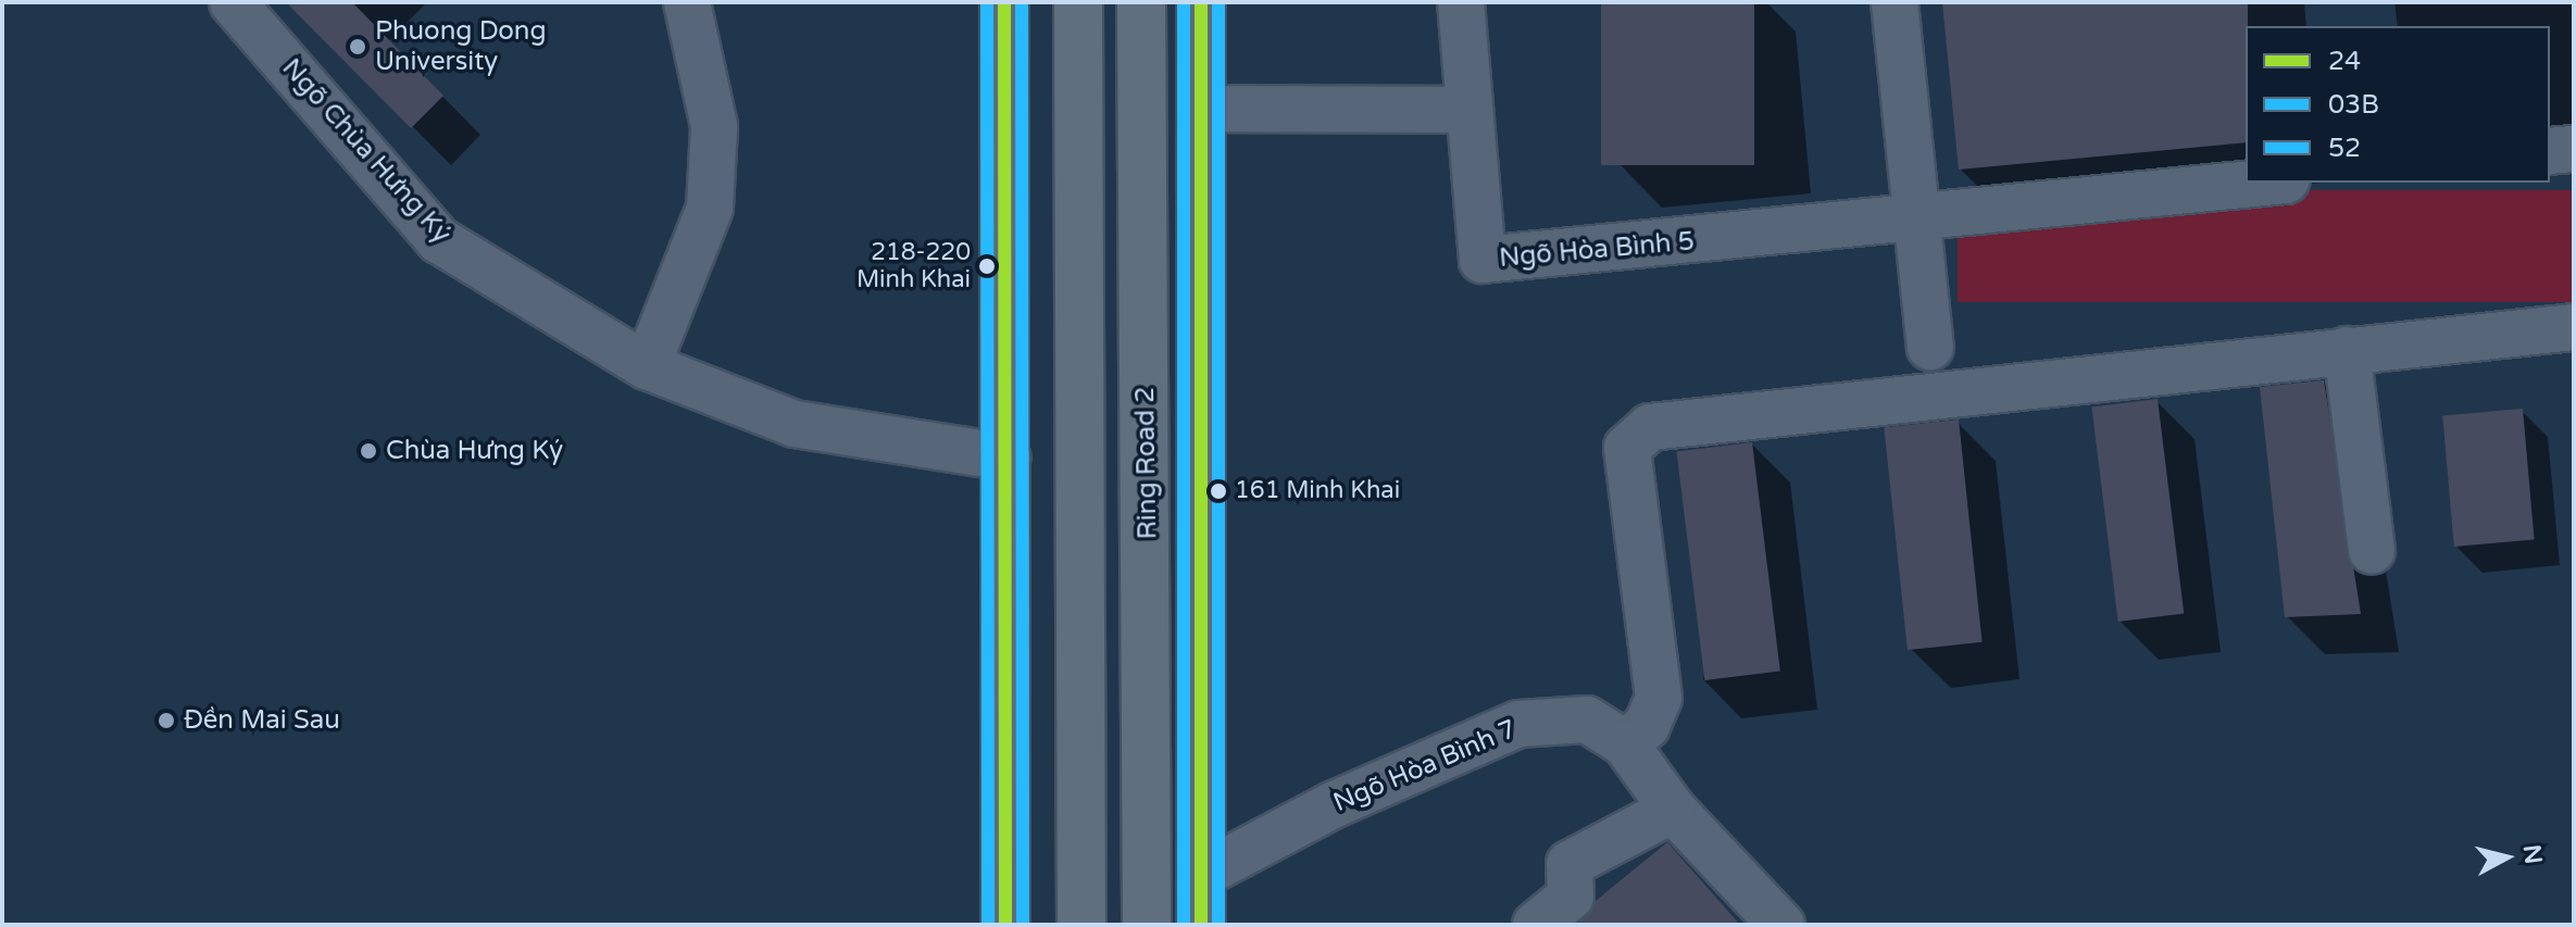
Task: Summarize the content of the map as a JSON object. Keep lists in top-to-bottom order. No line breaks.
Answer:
{"streets":{"highway":["Ring Road 2"],"street":["Ngõ Chùa Hưng Ký","Ngõ Hòa Bình 5","Ngõ Hòa Bình 7"]},"places":["Phuong Dong University","218-220 Minh Khai","Chùa Hưng Ký","161 Minh Khai","Đền Mai Sau"],"lines":["transit line 24","transit line 03B","transit line 52"],"legend":["24","03B","52"],"north":"right"}
